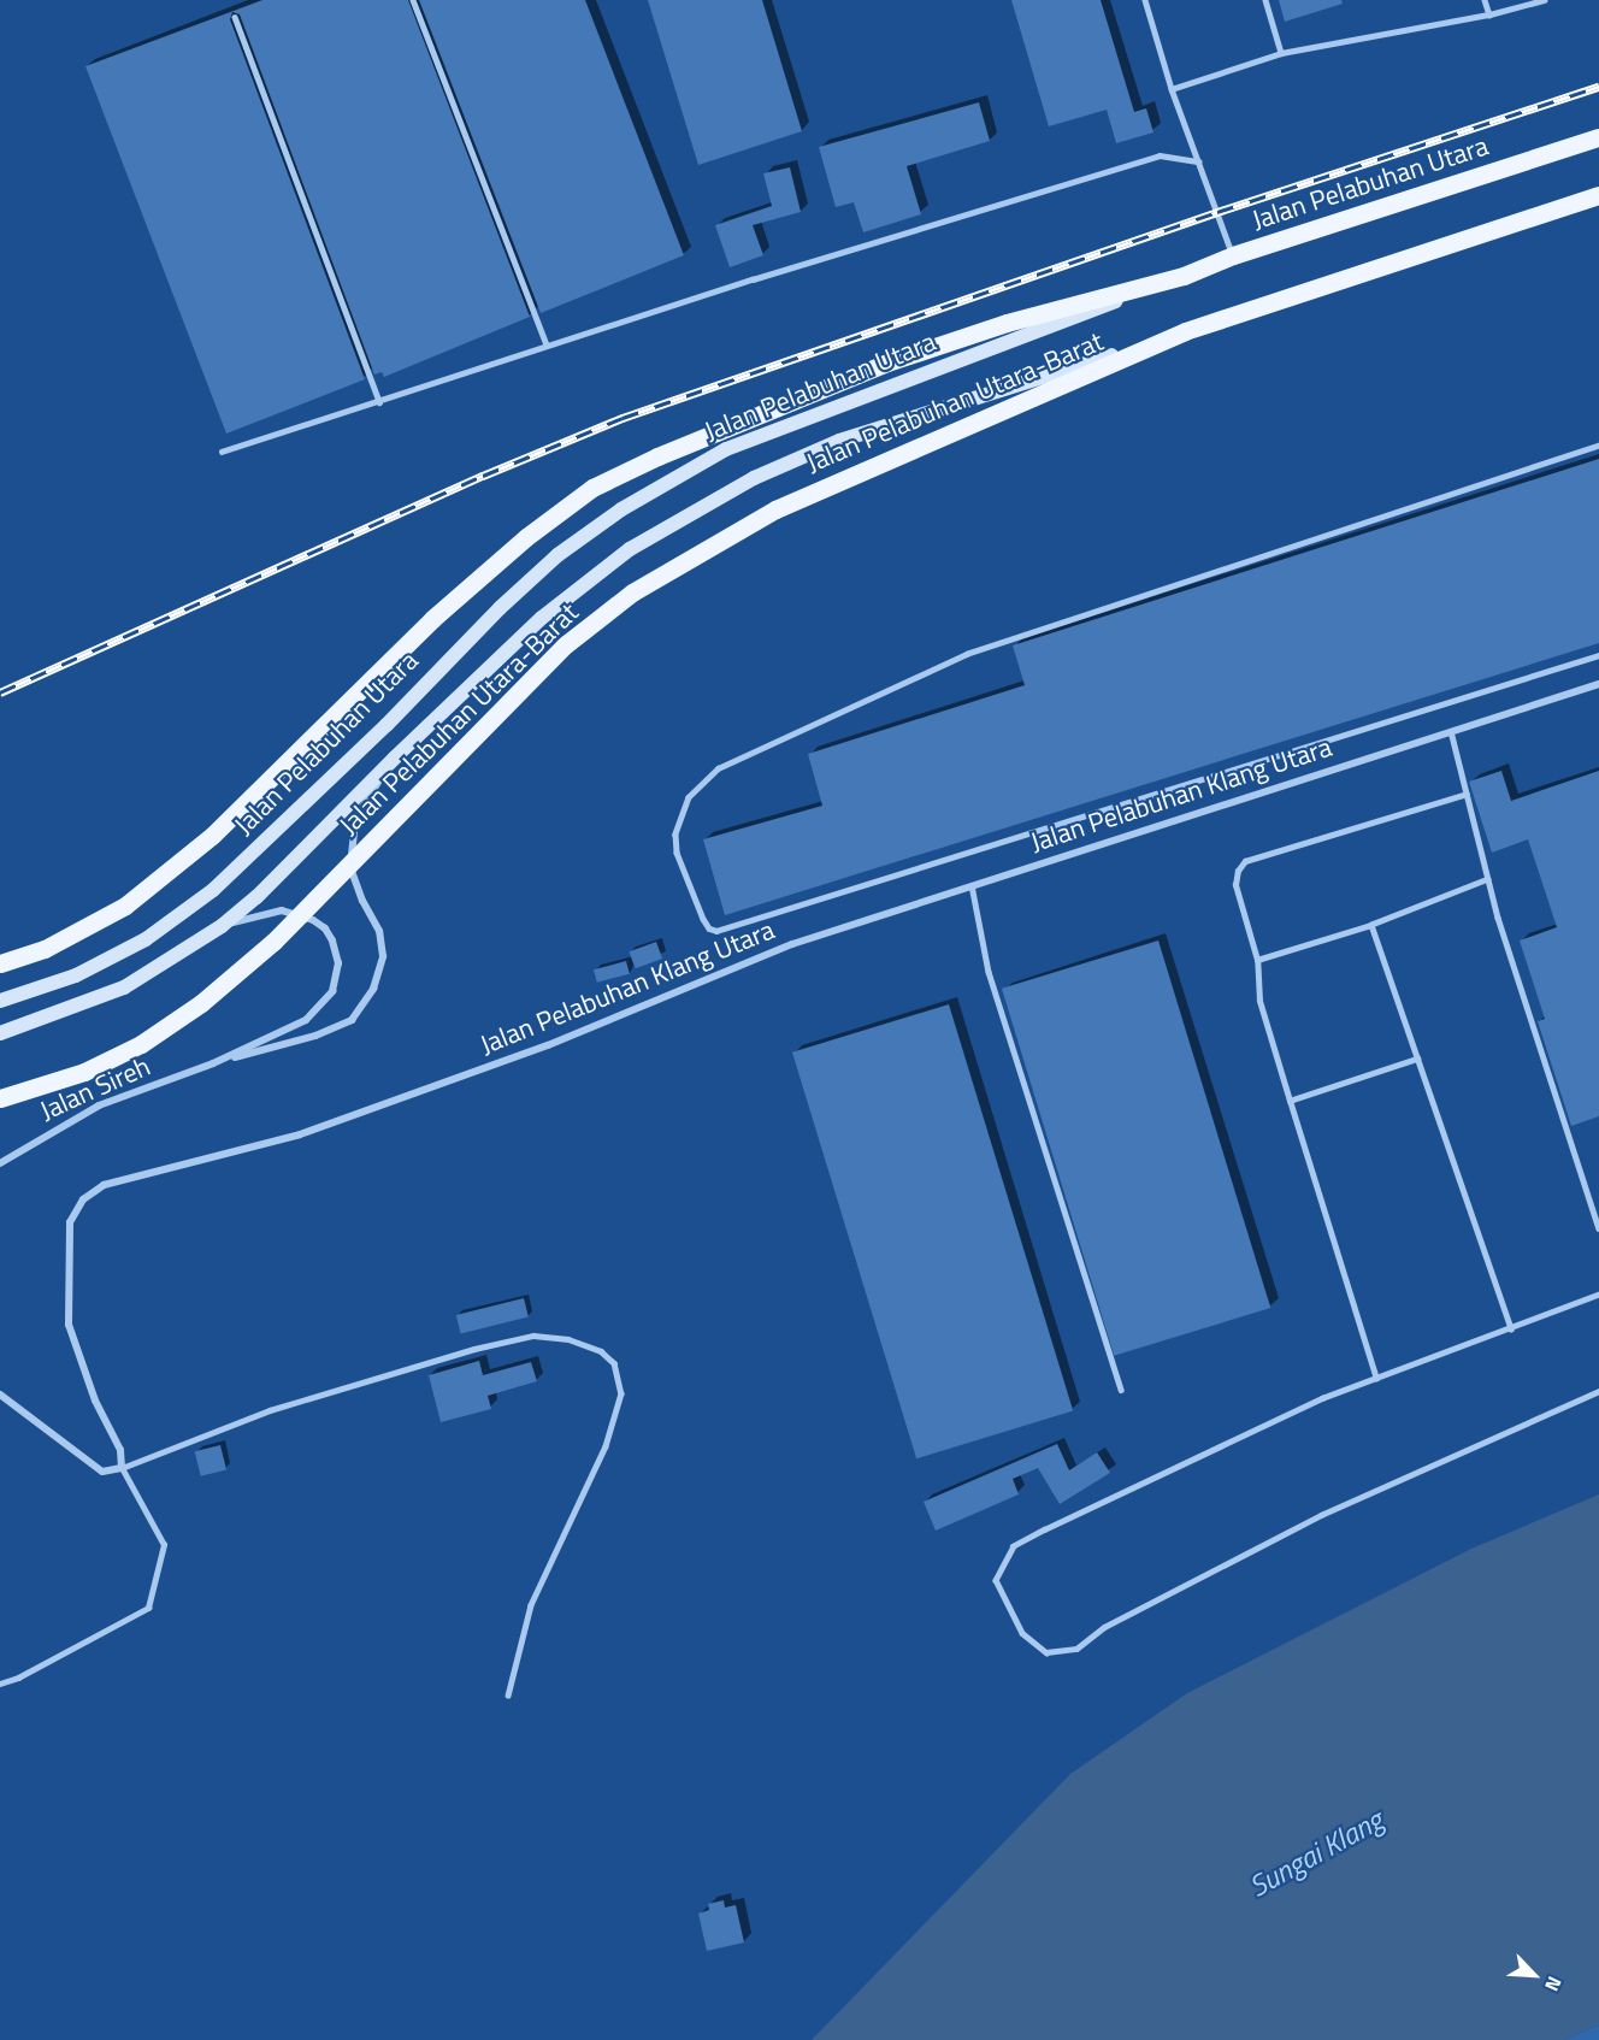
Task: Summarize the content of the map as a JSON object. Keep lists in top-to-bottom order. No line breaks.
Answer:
{"streets":{"main road":["Jalan Pelabuhan Utara","Jalan Pelabuhan Utara-Barat"],"street":["Jalan Pelabuhan Klang Utara","Jalan Sireh"]},"crossings":[["Jalan Pelabuhan Utara","Jalan Pelabuhan Utara-Barat"]],"water":["Sungai Klang"],"north":"bottom right"}
